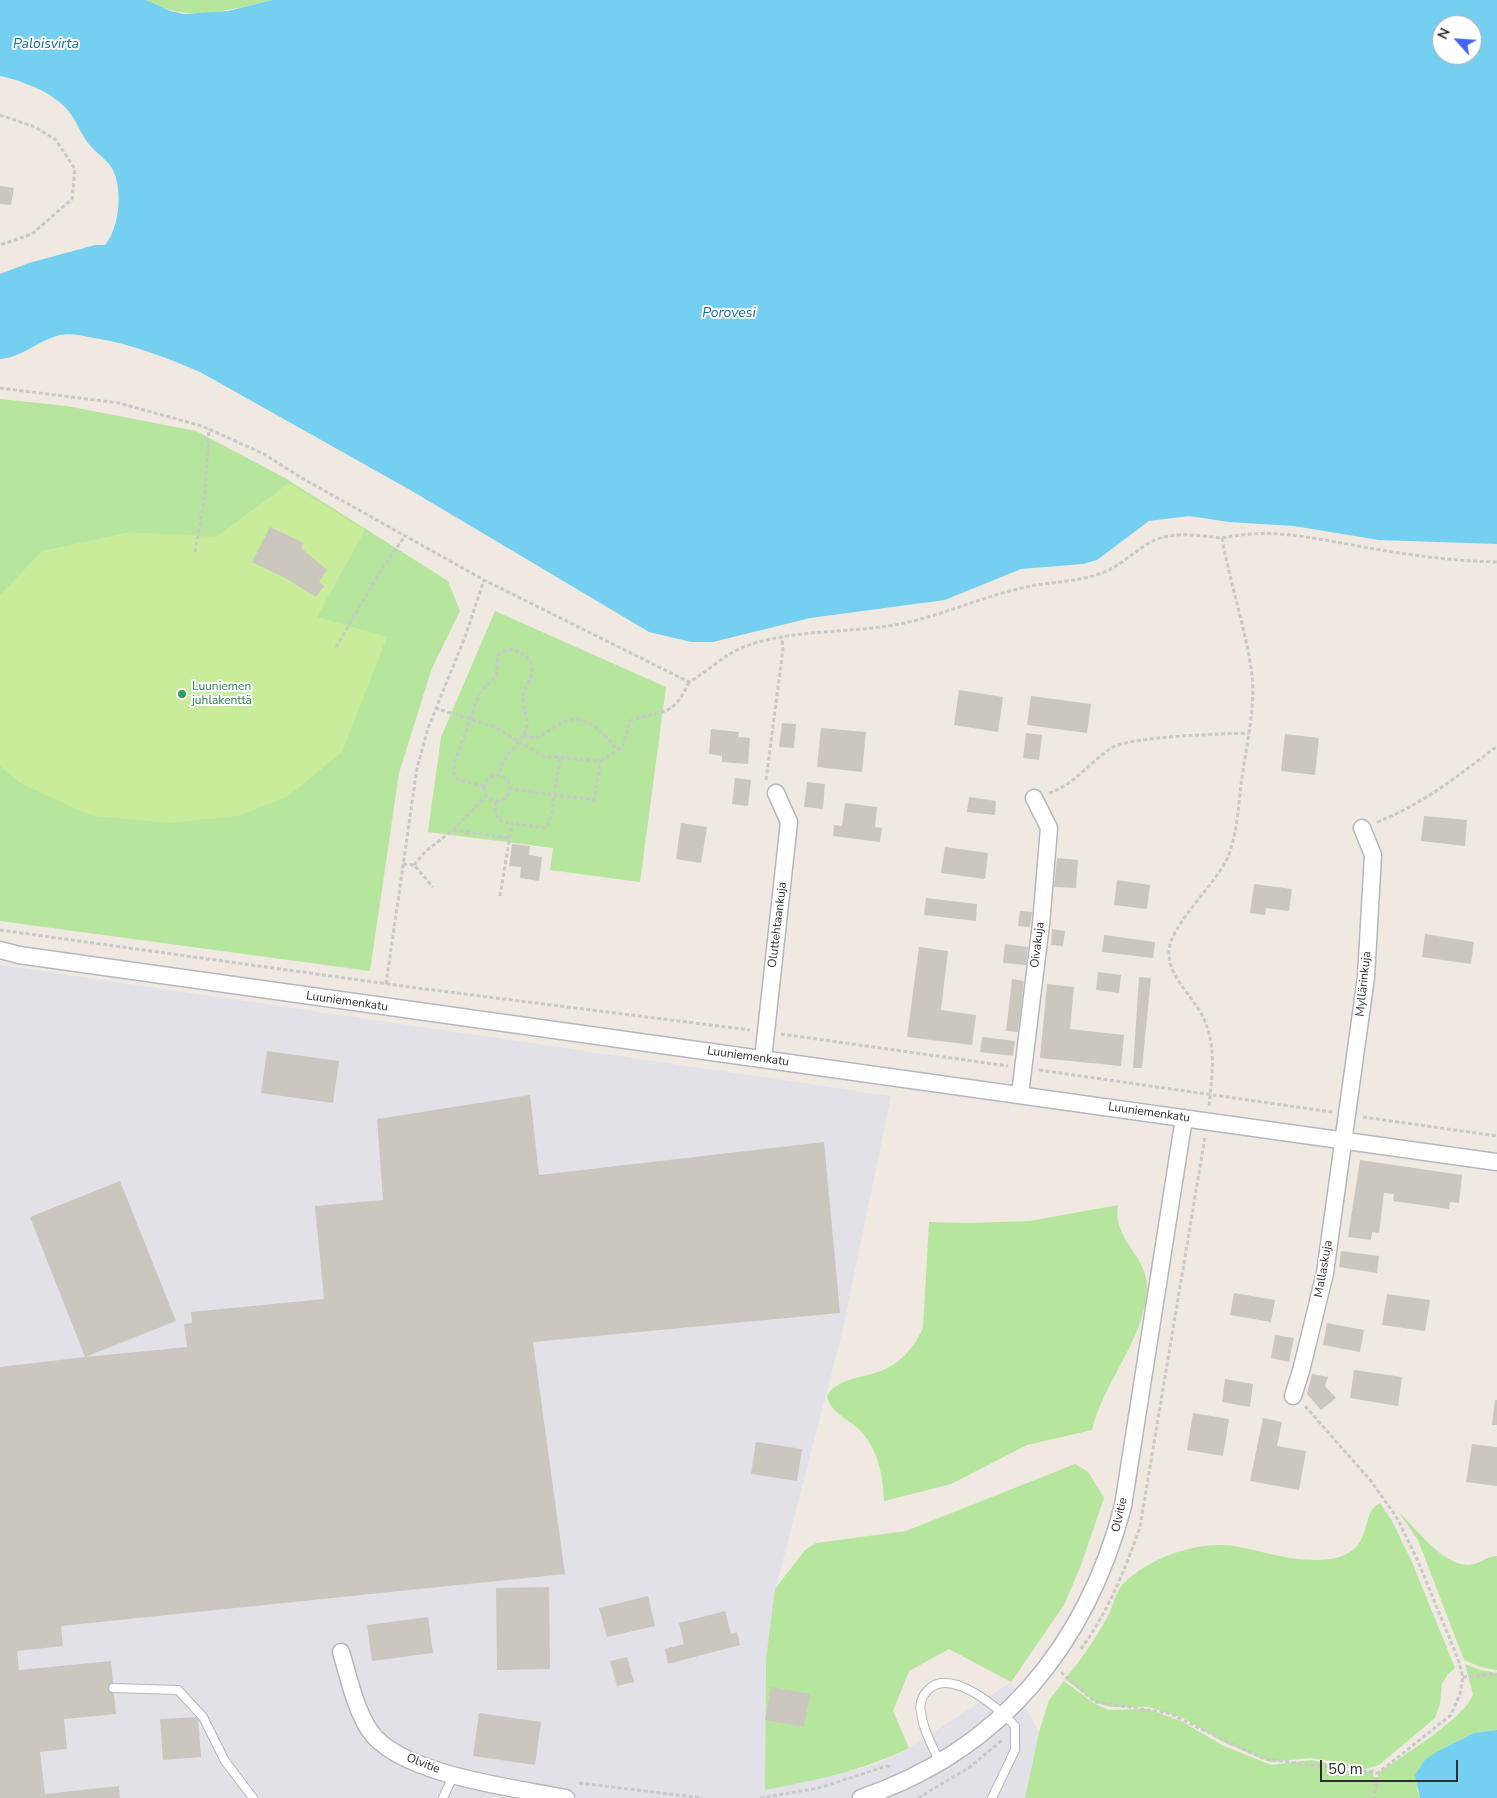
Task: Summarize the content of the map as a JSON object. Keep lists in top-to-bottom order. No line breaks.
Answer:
{"streets":{"street":["Oluttehtaankuja","Oivakuja","Myllärinkuja","Luuniemenkatu","Mallaskuja","Olvitie"]},"crossings":[["Oluttehtaankuja","Luuniemenkatu"],["Oivakuja","Luuniemenkatu"],["Myllärinkuja","Luuniemenkatu"],["Myllärinkuja","Mallaskuja"],["Luuniemenkatu","Mallaskuja"],["Luuniemenkatu","Olvitie"]],"water":["Paloisvirta","Porovesi"],"places":["Luuniemen juhlakenttä"],"scale_bar":"50 m","north":"top left"}
